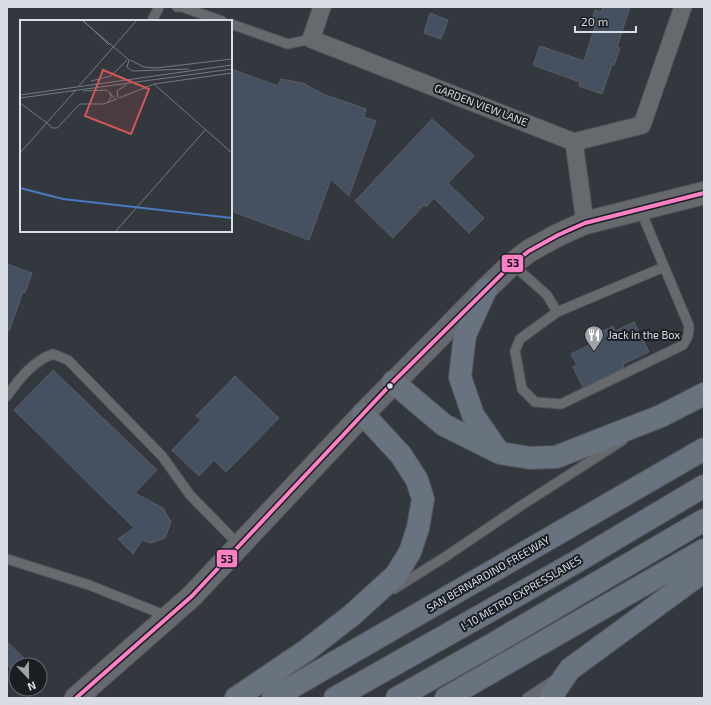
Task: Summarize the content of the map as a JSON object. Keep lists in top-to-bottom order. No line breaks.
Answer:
{"streets":{"highway":["SAN BERNARDINO FREEWAY","I-10 METRO EXPRESSLANES"],"street":["GARDEN VIEW LANE"]},"places":{"restaurant":["Jack in the Box"]},"lines":["transit line 53"],"scale_bar":"20 m","north":"bottom"}
